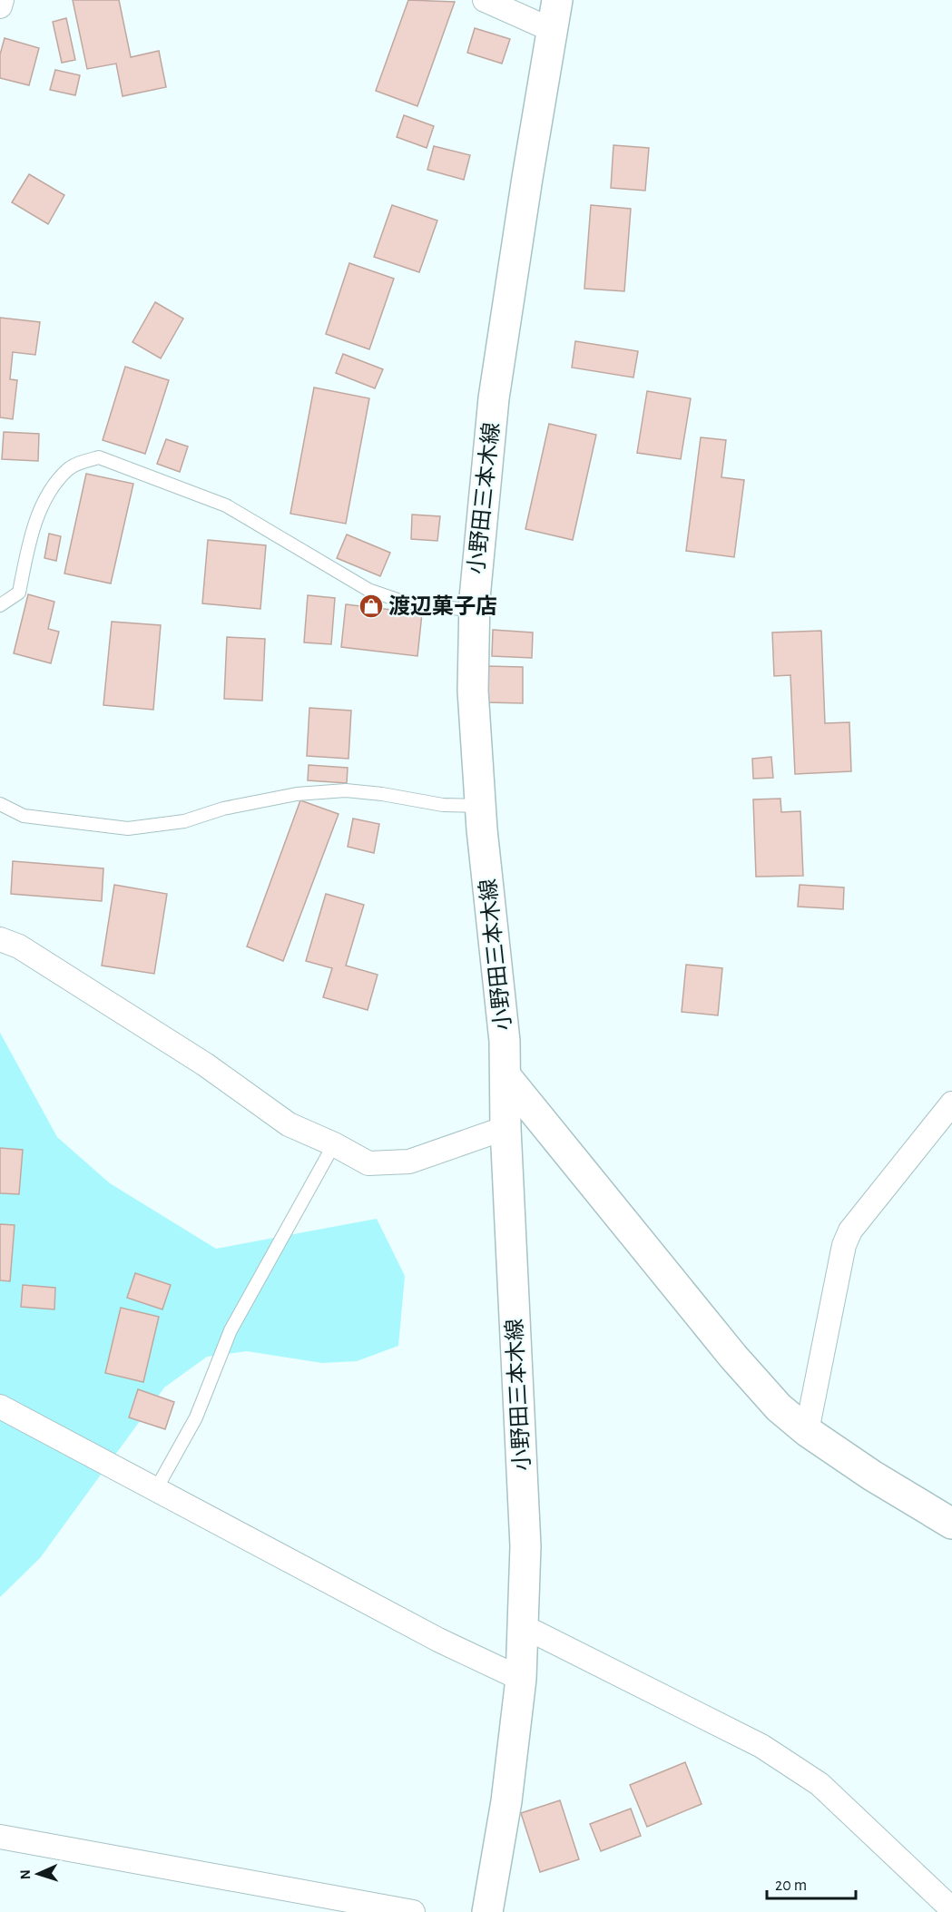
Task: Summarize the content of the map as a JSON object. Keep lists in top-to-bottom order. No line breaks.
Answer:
{"streets":{"main road":["小野田三本木線"]},"places":{"shop":["渡辺菓子店"]},"scale_bar":"20 m","north":"left"}
